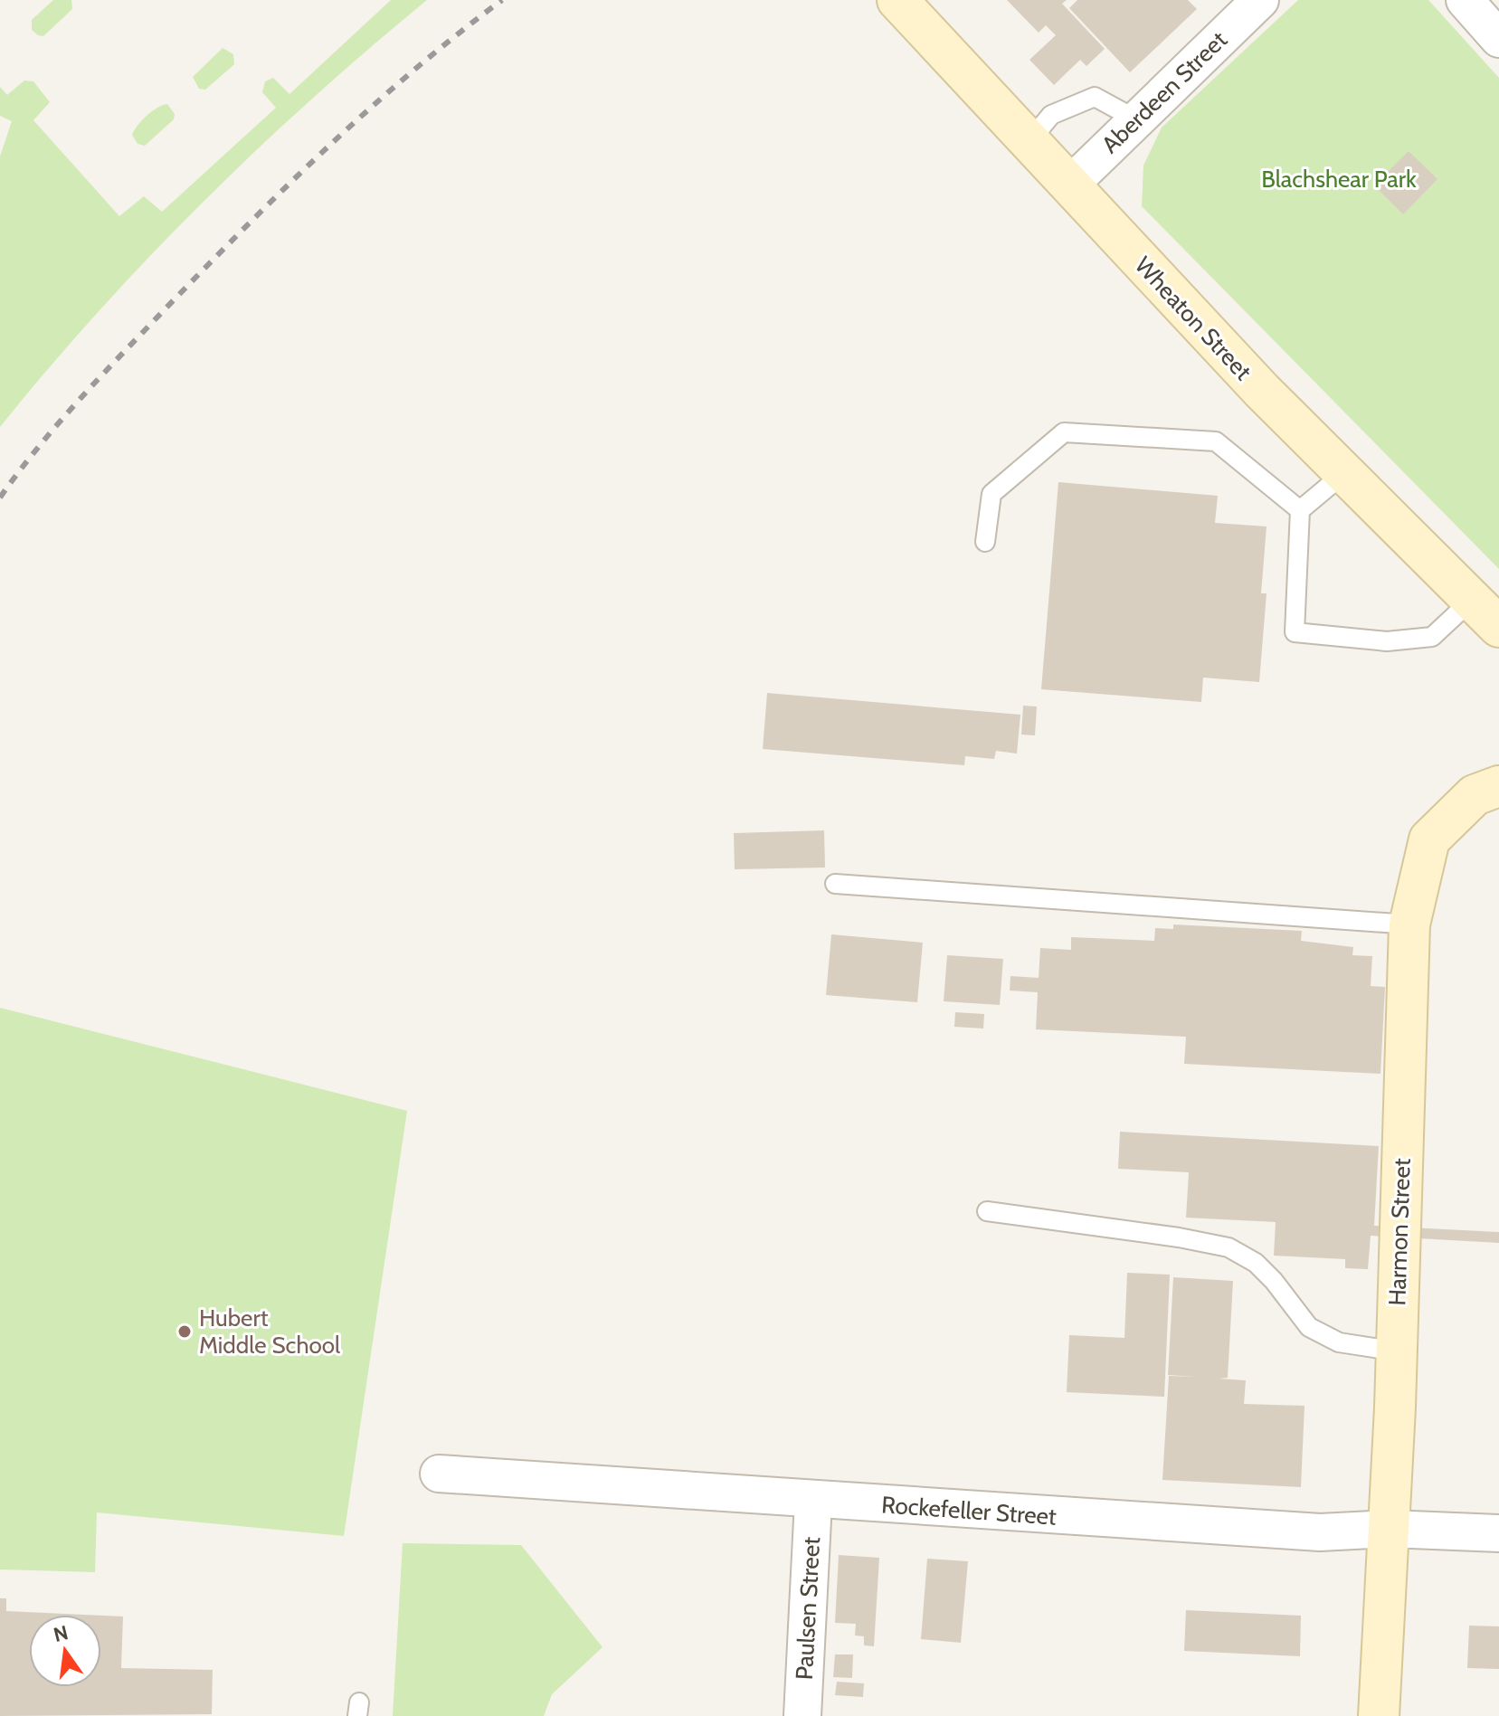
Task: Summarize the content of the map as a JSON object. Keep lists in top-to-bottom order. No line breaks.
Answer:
{"streets":{"main road":["Wheaton Street","Harmon Street"],"street":["Aberdeen Street","Rockefeller Street","Paulsen Street"]},"crossings":[["Aberdeen Street","Wheaton Street"],["Harmon Street","Rockefeller Street"],["Rockefeller Street","Paulsen Street"]],"parks":["Blachshear Park"],"places":["Hubert Middle School"],"north":"top"}
